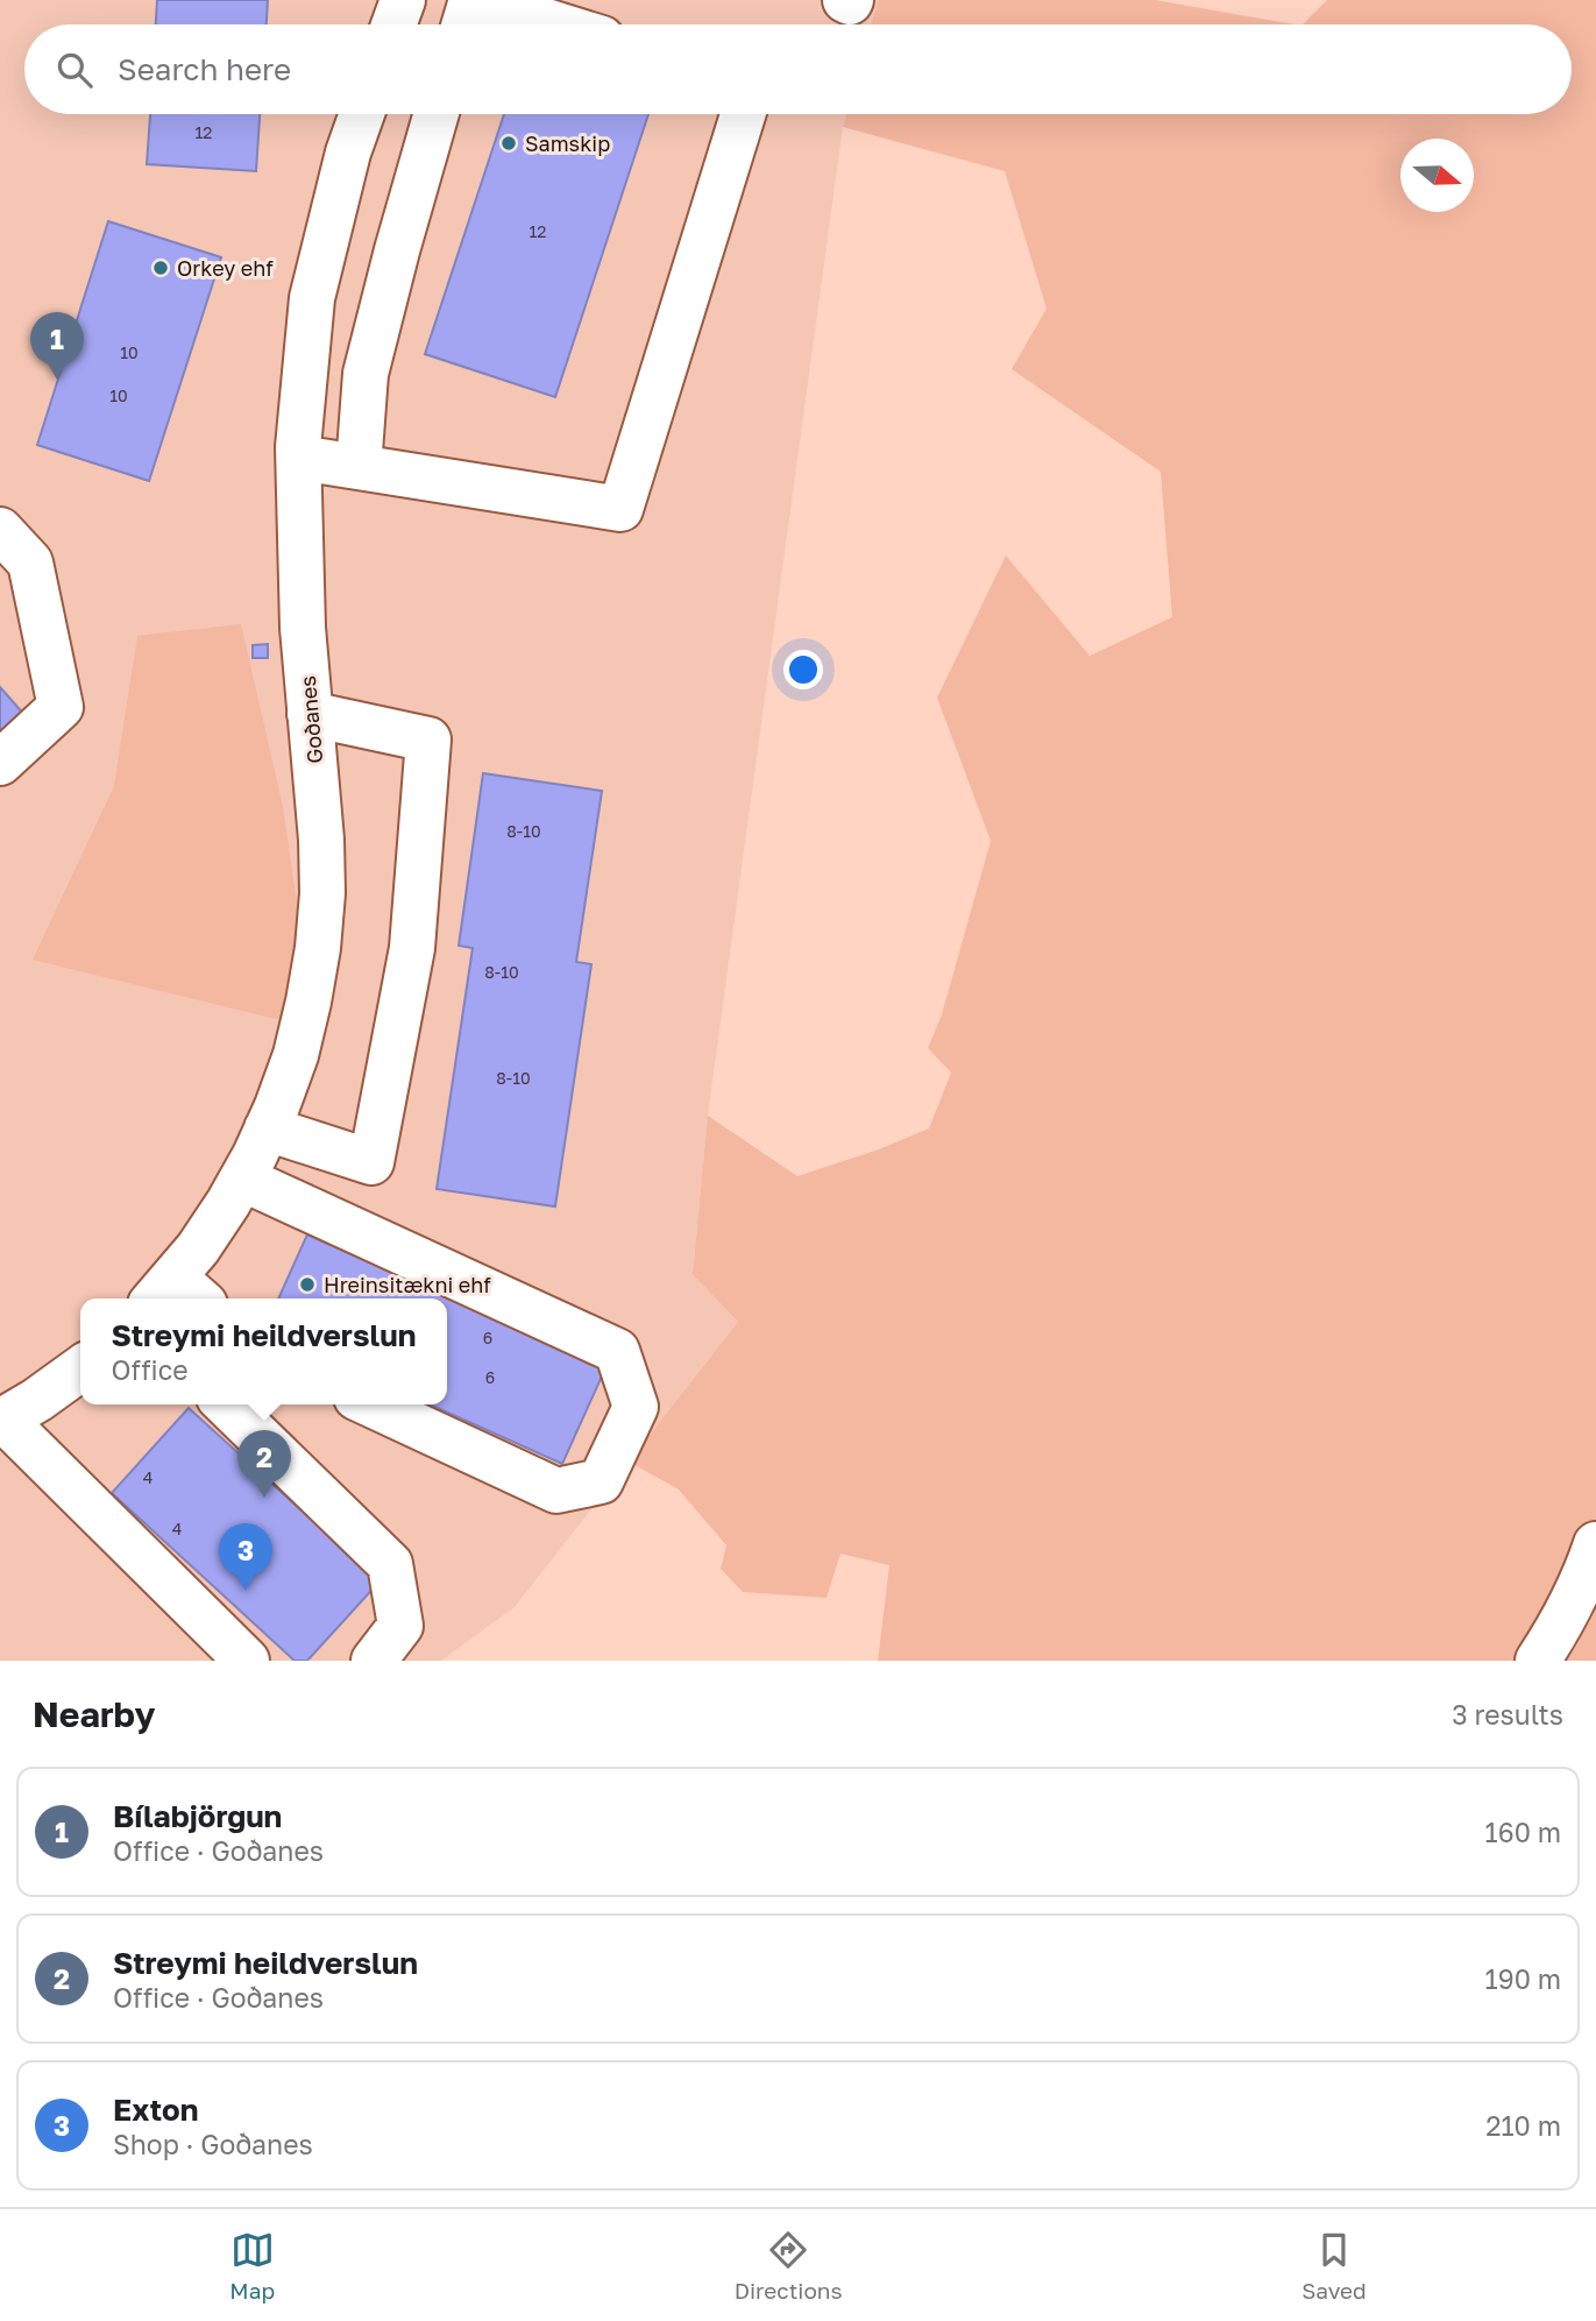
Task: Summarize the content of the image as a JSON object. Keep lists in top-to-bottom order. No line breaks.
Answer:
{"streets":{"street":["Goðanes"]},"places":["Samskip","Orkey ehf","Hreinsitækni ehf"],"house_numbers":["12","12","10","10","8-10","8-10","8-10","6","6","4","4"],"north":"right","page":{"search":"Search here","pins":["1","2","3"],"popup":["Streymi heildverslun","Office"],"heading":["Nearby","3 results"],"list":[{"mark":"1","name":"Bílabjörgun","note":"Office · Goðanes","value":"160 m"},{"mark":"2","name":"Streymi heildverslun","note":"Office · Goðanes","value":"190 m"},{"mark":"3","name":"Exton","note":"Shop · Goðanes","value":"210 m"}],"nav":["Map","Directions","Saved"]}}
